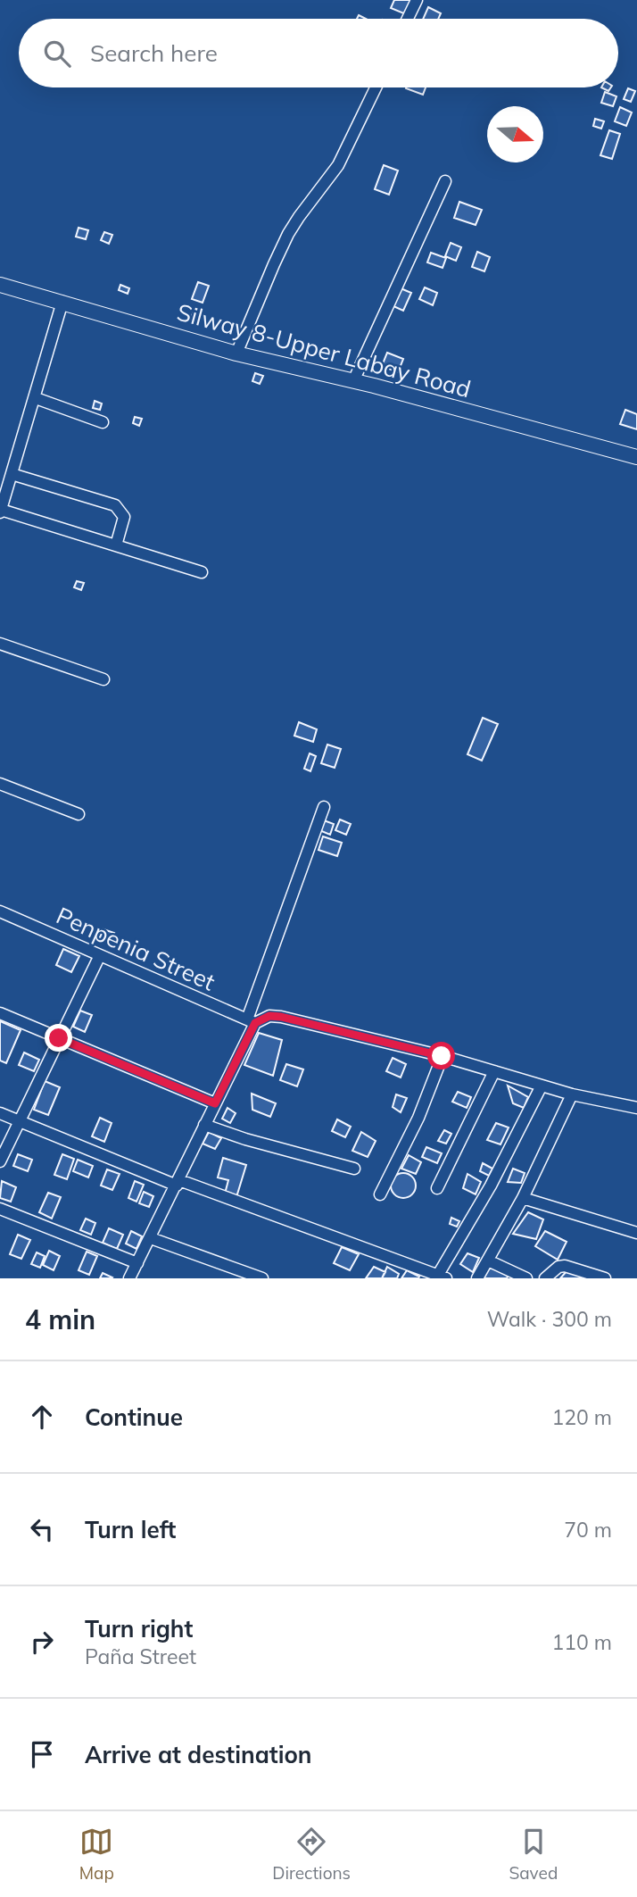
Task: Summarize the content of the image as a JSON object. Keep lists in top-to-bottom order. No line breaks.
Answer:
{"streets":{"main road":["Silway 8-Upper Labay Road"],"street":["Penpenia Street"]},"north":"right","page":{"search":"Search here","heading":["4 min","Walk · 300 m"],"list":[["Continue","120 m"],["Turn left","70 m"],["Turn right","Paña Street","110 m"],"Arrive at destination"],"nav":["Map","Directions","Saved"]}}
